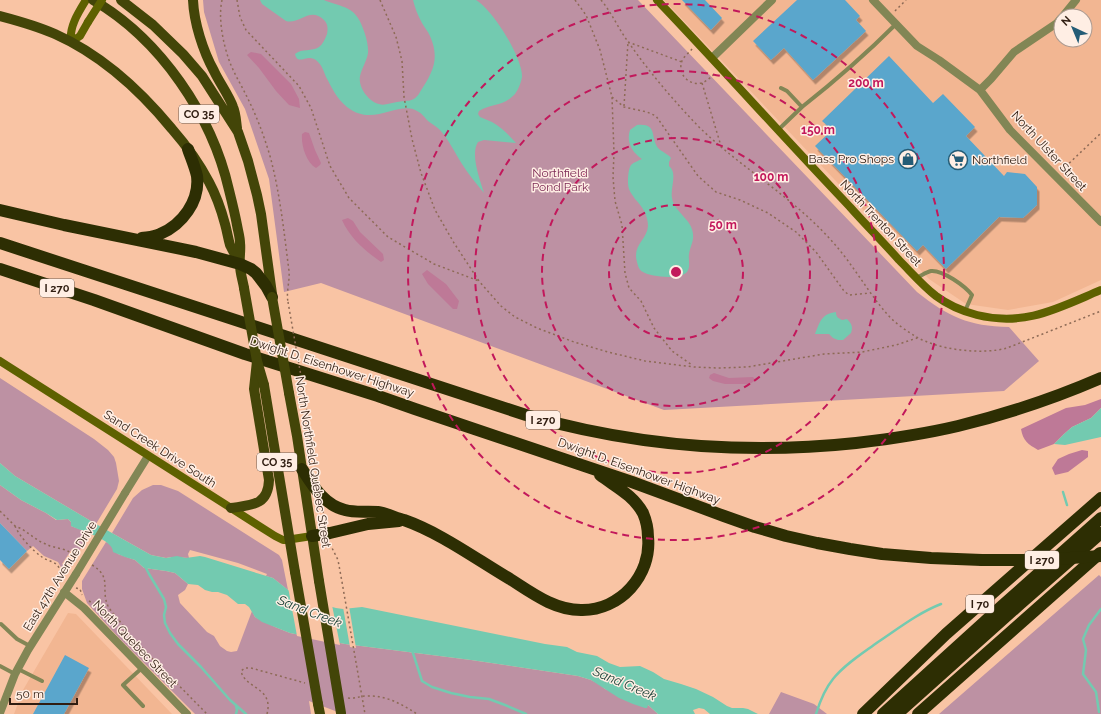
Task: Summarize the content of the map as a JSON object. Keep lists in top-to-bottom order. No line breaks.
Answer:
{"streets":{"highway":["I 270","Dwight D. Eisenhower Highway","I 70"],"main road":["CO 35","North Northfield Quebec Street"],"street":["North Ulster Street","North Trenton Street","Sand Creek Drive South","East 47th Avenue Drive","North Quebec Street"]},"crossings":[["CO 35","Sand Creek Drive South"],["Sand Creek Drive South","North Northfield Quebec Street"],["Sand Creek Drive South","East 47th Avenue Drive"],["East 47th Avenue Drive","North Quebec Street"]],"water":["Sand Creek"],"parks":["Northfield Pond Park"],"places":{"shop":["Bass Pro Shops"],"supermarket":["Northfield"]},"scale_bar":"50 m","north":"top left","rings":["200 m","150 m","100 m","50 m"]}
